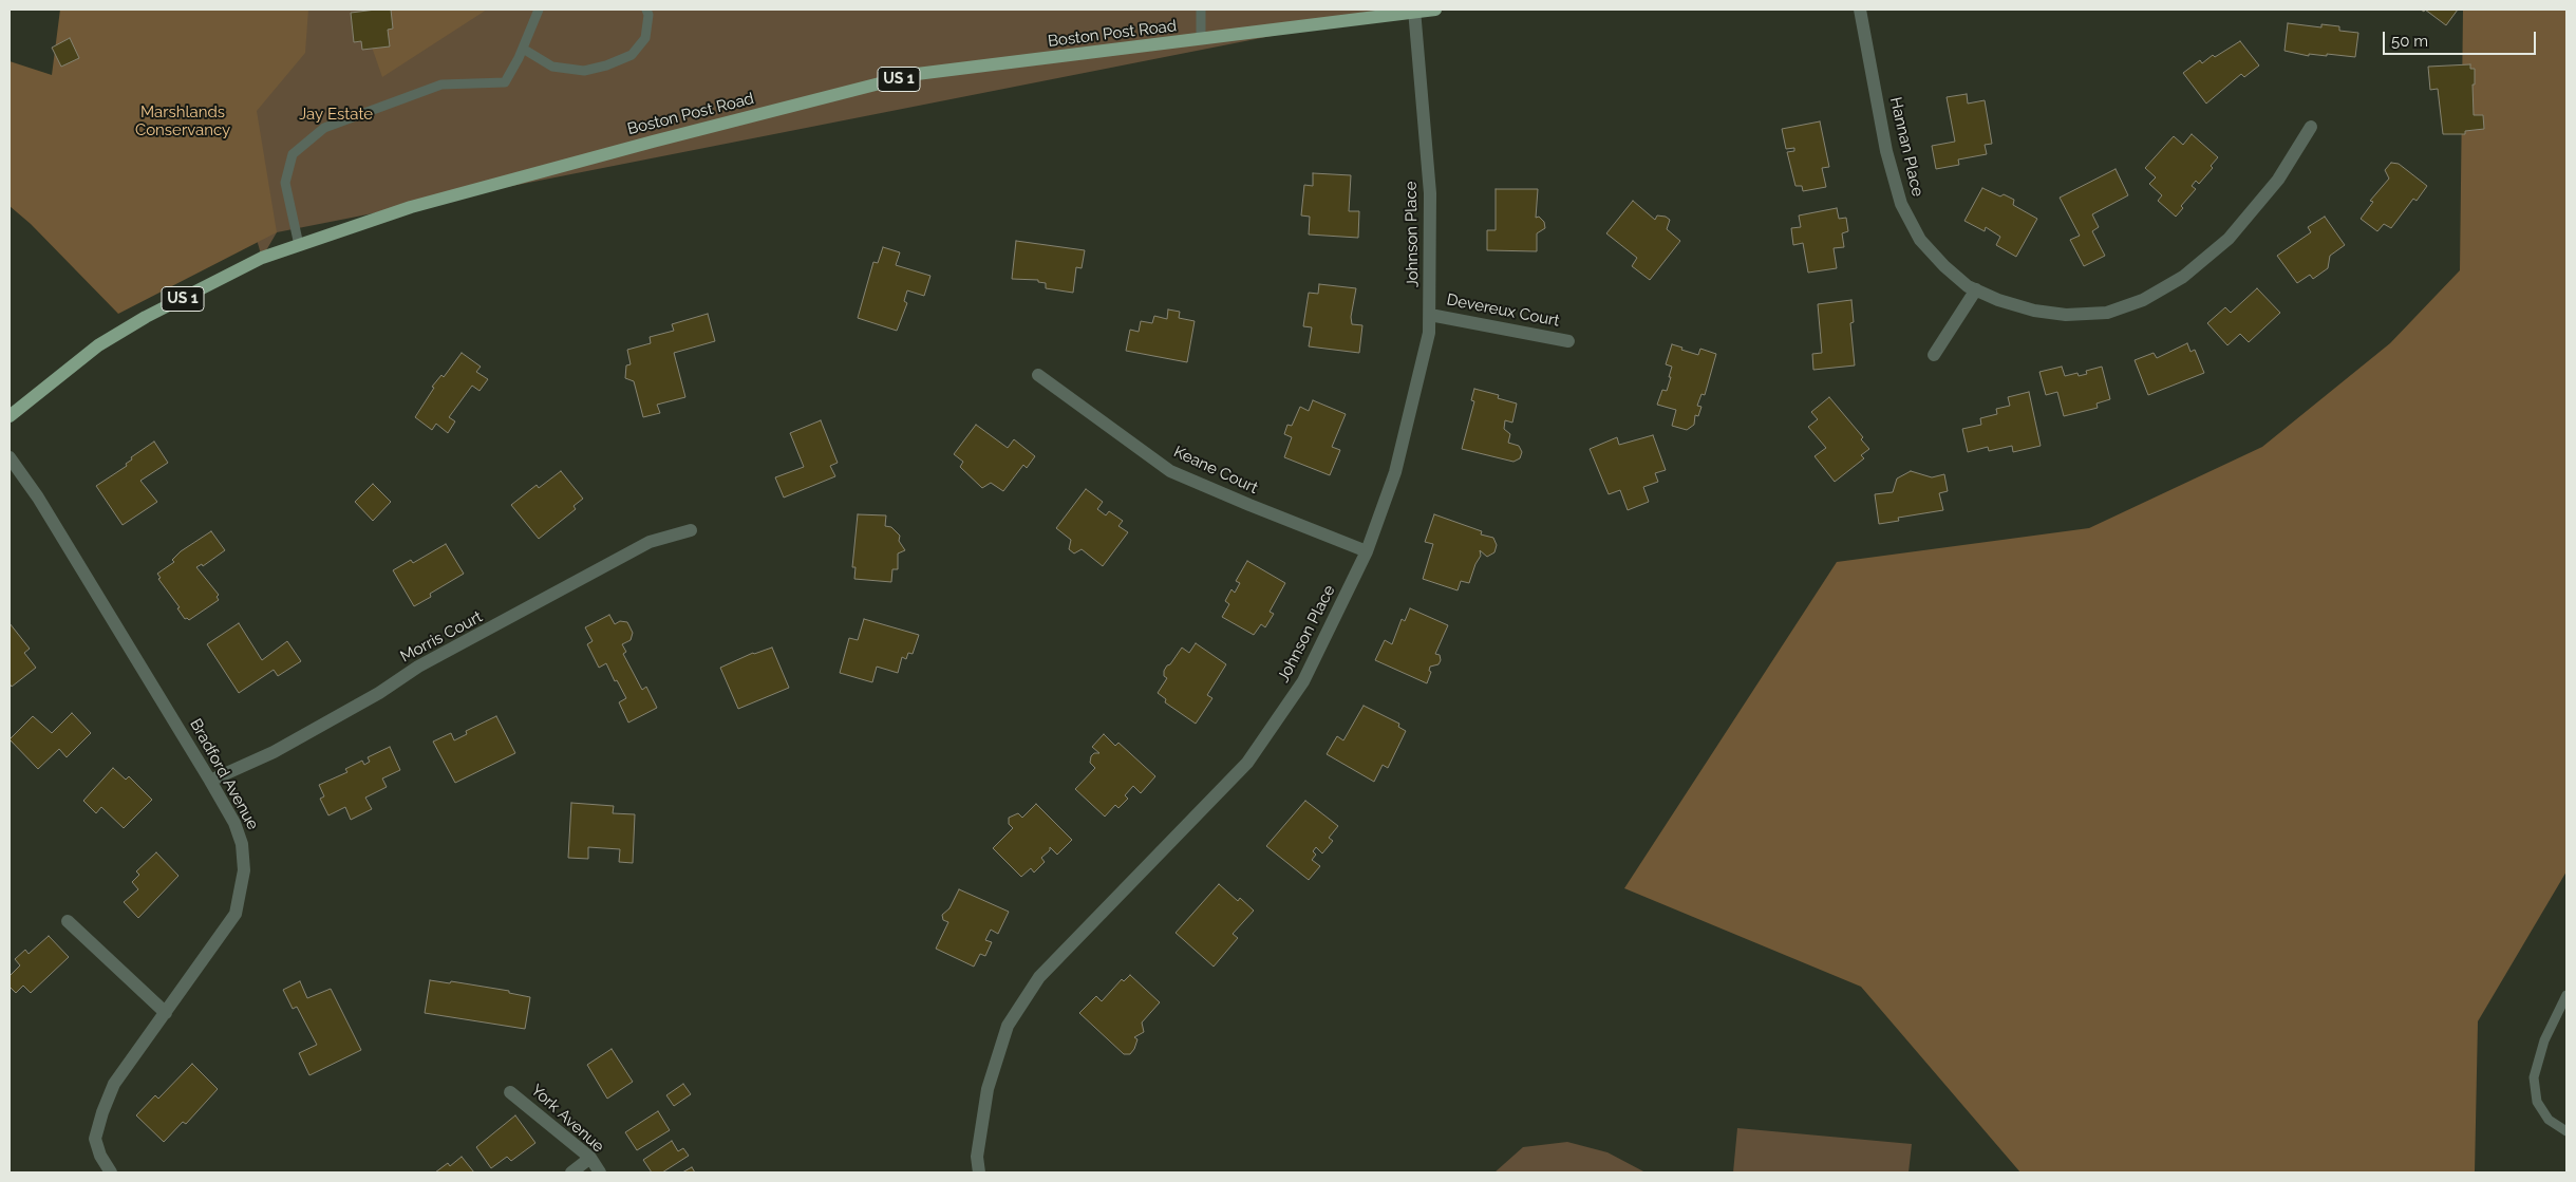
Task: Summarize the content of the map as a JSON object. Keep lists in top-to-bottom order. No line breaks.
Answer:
{"streets":{"main road":["Boston Post Road","US 1"],"street":["Hannan Place","Johnson Place","Devereux Court","Keane Court","Morris Court","Bradford Avenue","York Avenue"]},"crossings":[["Boston Post Road","Johnson Place"],["Johnson Place","Devereux Court"],["Johnson Place","Keane Court"],["Morris Court","Bradford Avenue"]],"parks":["Marshlands Conservancy","Jay Estate"],"scale_bar":"50 m"}
